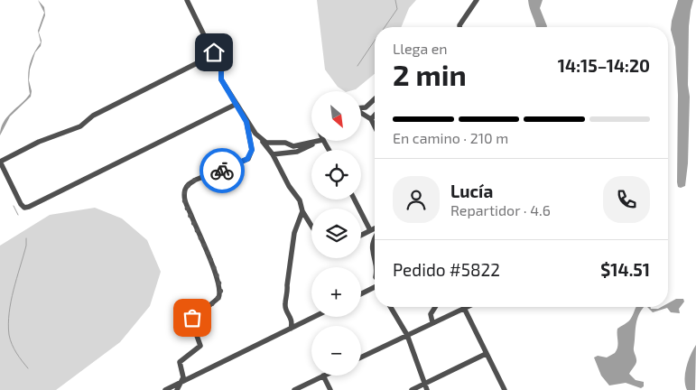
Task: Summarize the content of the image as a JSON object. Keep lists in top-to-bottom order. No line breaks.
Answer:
{"north":"bottom right","page":{"heading":["2 min","Llega en","14:15–14:20"],"panel":["Lucía","Repartidor · 4.6","Pedido #5822","$14.51"],"map_buttons":["+","−"],"bar":"En camino · 210 m"}}
